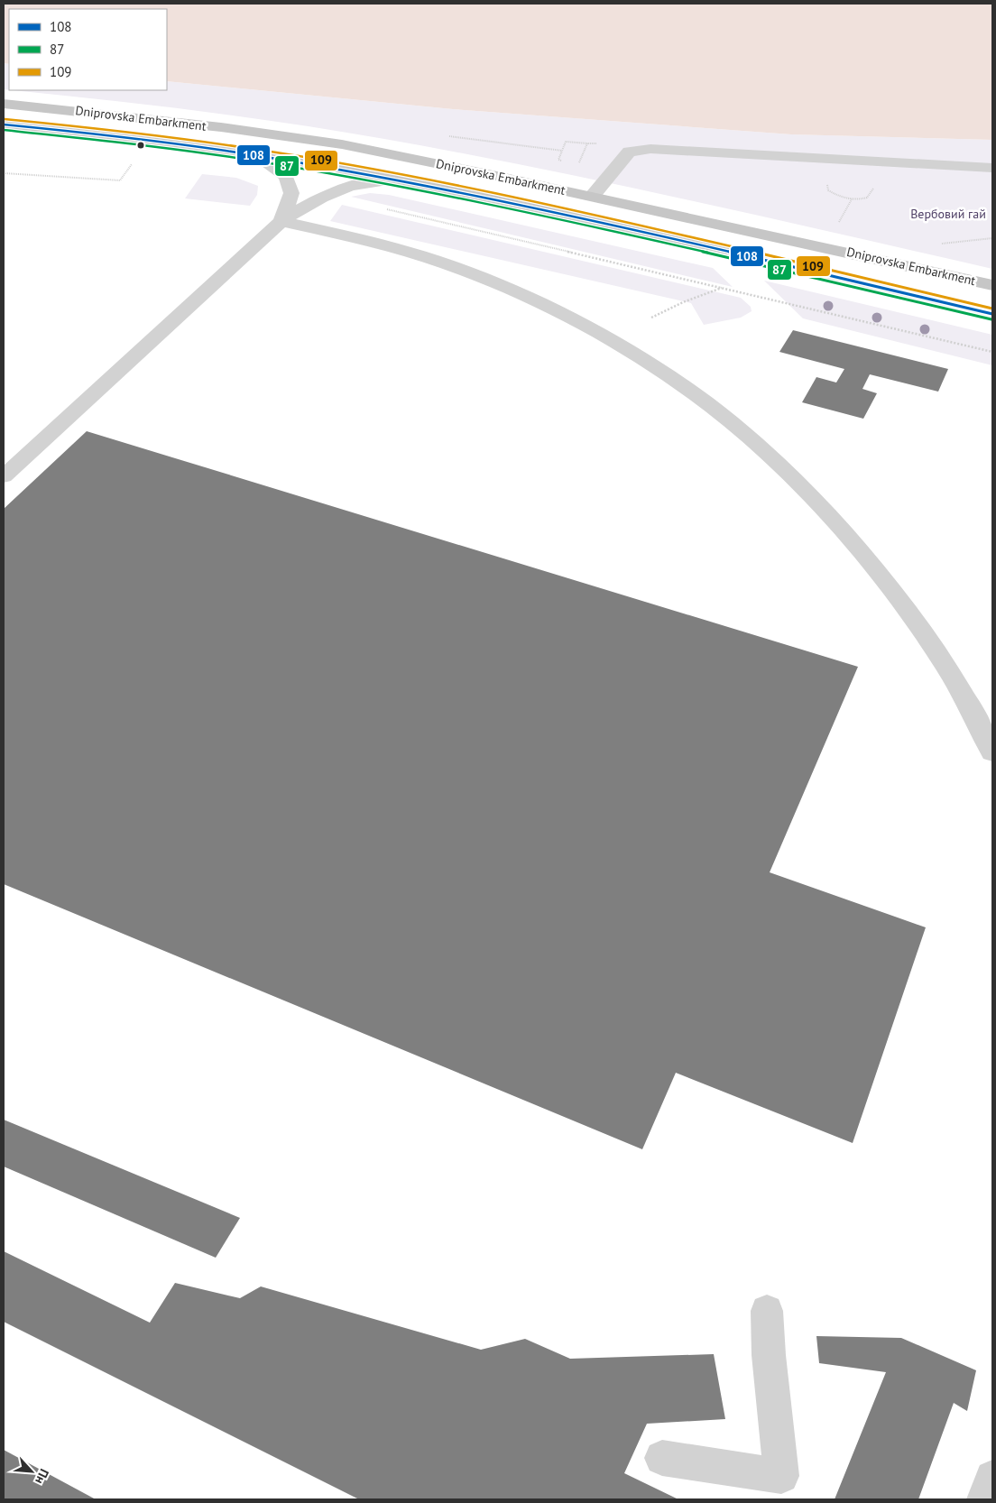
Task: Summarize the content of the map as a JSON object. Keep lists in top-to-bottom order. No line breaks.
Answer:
{"streets":{"main road":["Dniprovska Embarkment"]},"parks":["Вербовий гай"],"lines":["transit line 109","transit line 108","transit line 87"],"legend":["108","87","109"],"north":"bottom right"}
